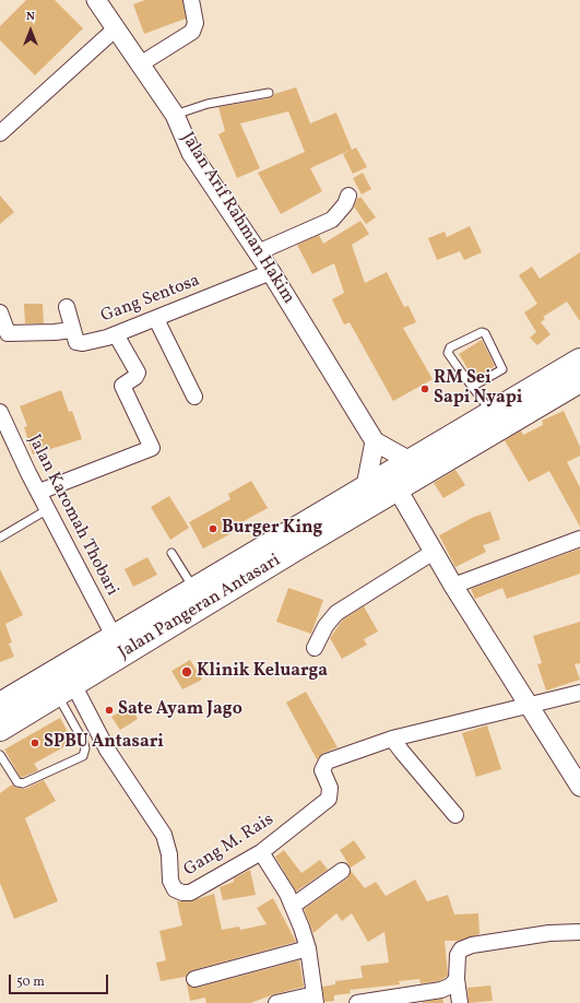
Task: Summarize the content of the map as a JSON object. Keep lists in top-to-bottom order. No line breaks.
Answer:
{"streets":{"main road":["Jalan Pangeran Antasari"],"street":["Jalan Arif Rahman Hakim","Gang Sentosa","Jalan Karomah Thobari","Gang M. Rais"]},"crossings":[["Jalan Arif Rahman Hakim","Gang Sentosa"],["Jalan Arif Rahman Hakim","Jalan Pangeran Antasari"],["Jalan Karomah Thobari","Jalan Pangeran Antasari"],["Jalan Pangeran Antasari","Gang M. Rais"]],"places":["RM Sei Sapi Nyapi","Burger King","Klinik Keluarga","Sate Ayam Jago","SPBU Antasari"],"scale_bar":"50 m","north":"top"}
